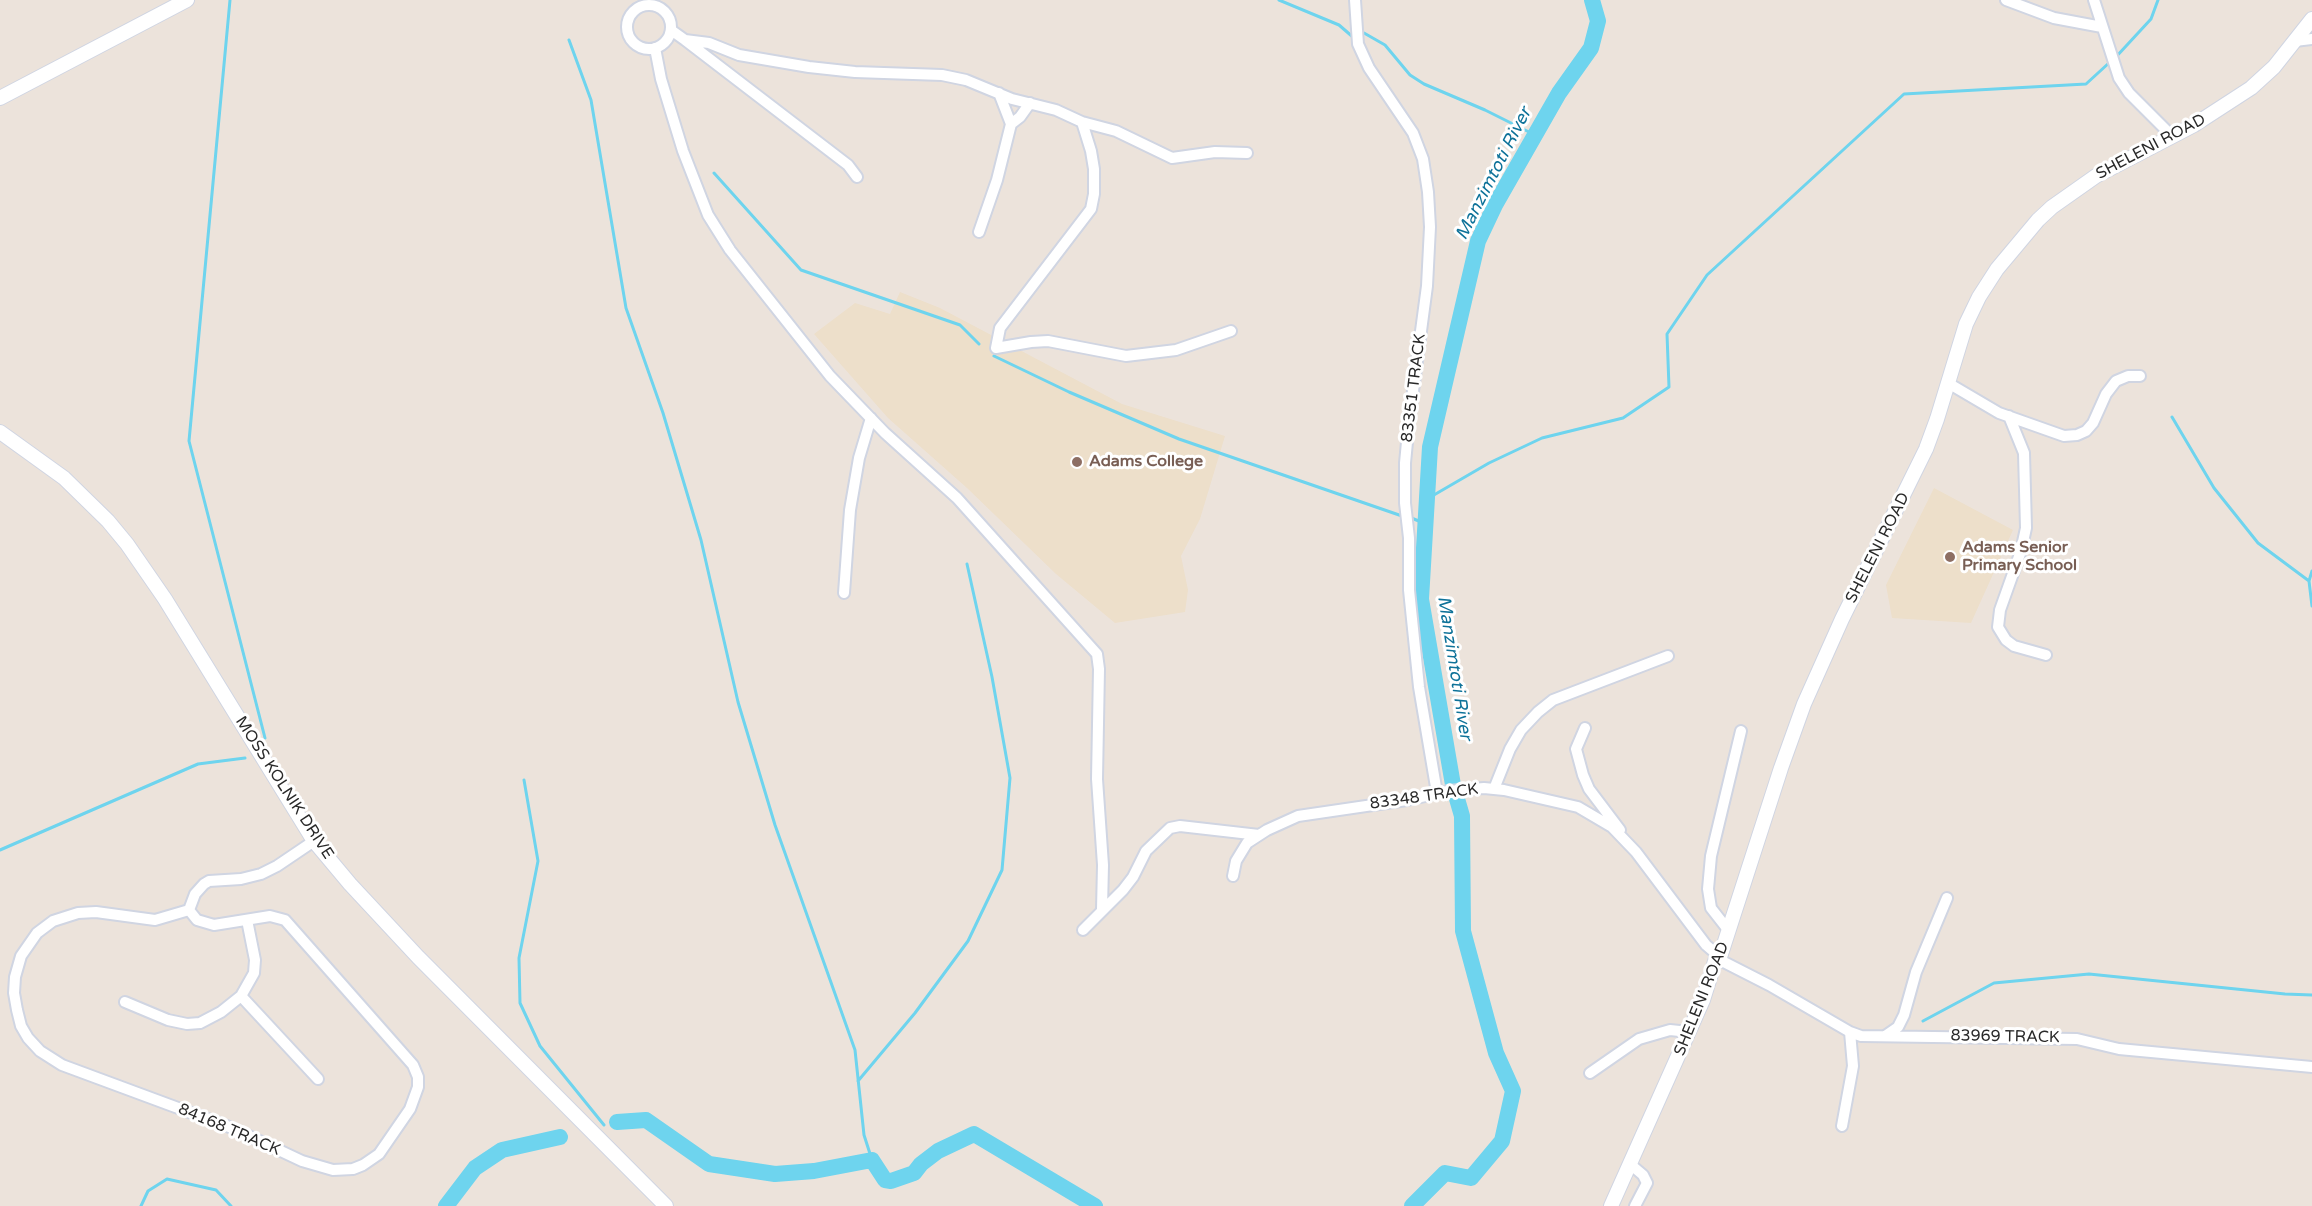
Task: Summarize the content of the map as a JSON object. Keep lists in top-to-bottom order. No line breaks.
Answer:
{"streets":{"street":["SHELENI ROAD","83351 TRACK","MOSS KOLNIK DRIVE","83348 TRACK","83969 TRACK","84168 TRACK"]},"crossings":[["SHELENI ROAD","83348 TRACK"],["SHELENI ROAD","83969 TRACK"],["83351 TRACK","83348 TRACK"],["83348 TRACK","83969 TRACK"]],"water":["Manzimtoti River"],"places":["Adams College","Adams Senior Primary School"]}
